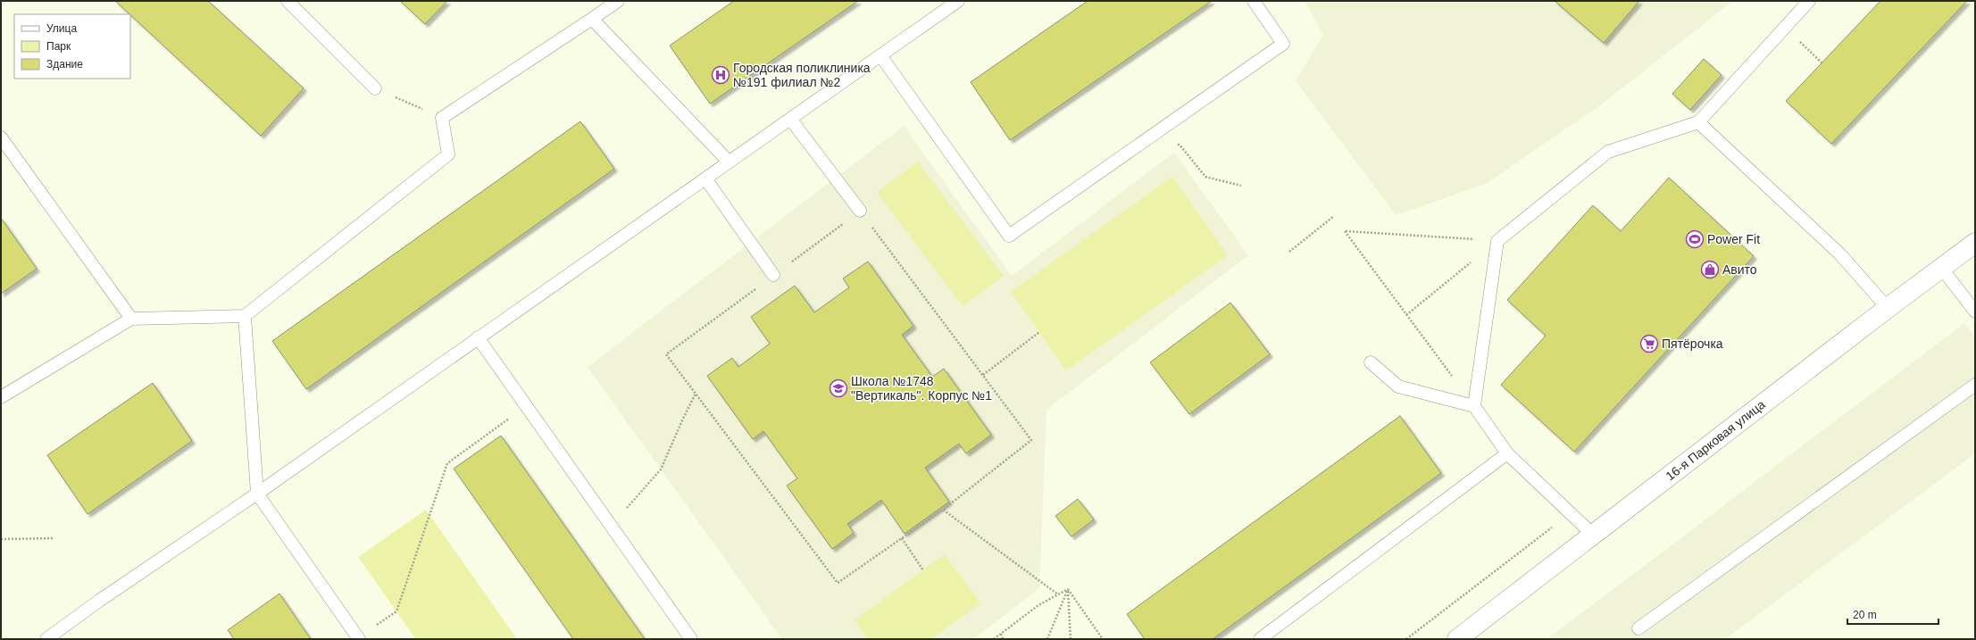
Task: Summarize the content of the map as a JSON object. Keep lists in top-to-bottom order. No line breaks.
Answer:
{"streets":{"main road":["16-я Парковая улица"]},"places":{"hospital":["Городская поликлиника №191 филиал №2"],"sports":["Power Fit"],"shop":["Авито"],"supermarket":["Пятёрочка"],"school or university":["Школа №1748 \"Вертикаль\". Корпус №1"]},"legend":["Улица","Парк","Здание"],"scale_bar":"20 m"}
